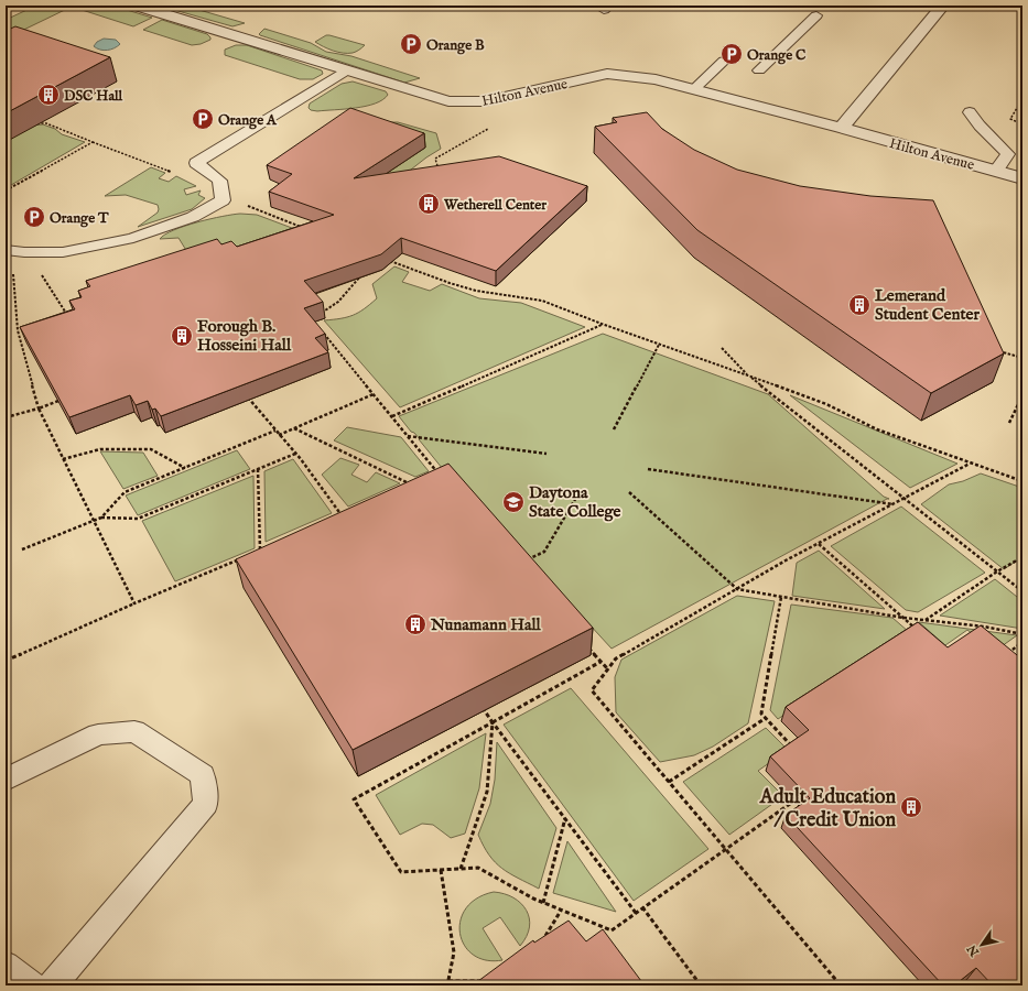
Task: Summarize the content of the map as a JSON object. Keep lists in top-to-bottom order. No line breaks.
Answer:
{"streets":{"street":["Hilton Avenue"]},"places":{"parking":["Orange B","Orange C","Orange A","Orange T"],"building":["DSC Hall","Wetherell Center","Lemerand Student Center","Forough B. Hosseini Hall","Nunamann Hall","Adult Education / Credit Union"],"school or university":["Daytona State College"]},"north":"bottom left"}
